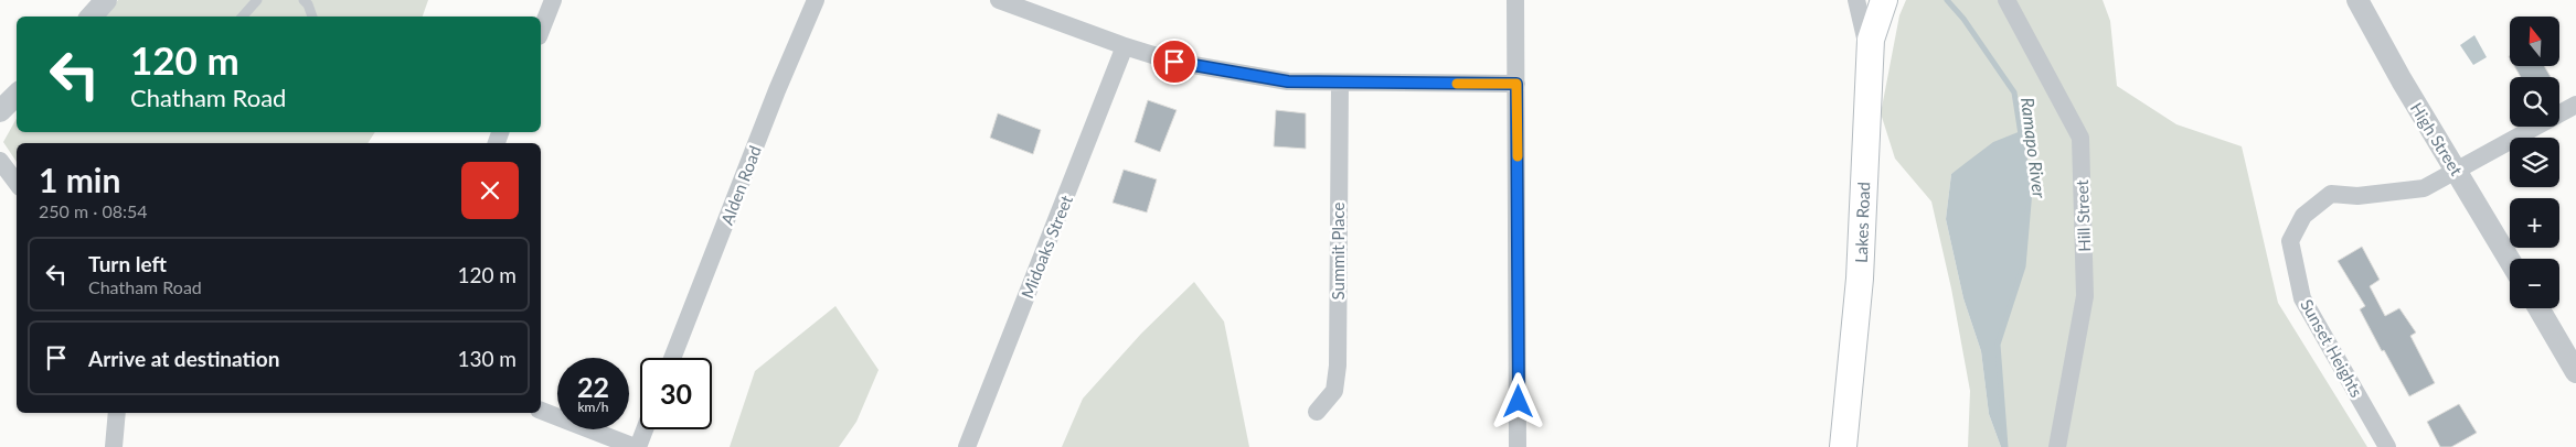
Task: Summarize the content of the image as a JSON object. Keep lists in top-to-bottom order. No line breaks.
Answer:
{"streets":{"main road":["Lakes Road"],"street":["High Street","Alden Road","Hill Street","Midoaks Street","Summit Place","Sunset Heights"]},"crossings":[["High Street","Sunset Heights"]],"water":["Ramapo River"],"north":"top","page":{"map_buttons":["+","−"],"turn":["120 m","Chatham Road"],"heading":["1 min","250 m · 08:54"],"list":[{"name":"Turn left","note":"Chatham Road","value":"120 m"},{"name":"Arrive at destination","value":"130 m"}],"speed":"22 km/h","limit":"30"}}
